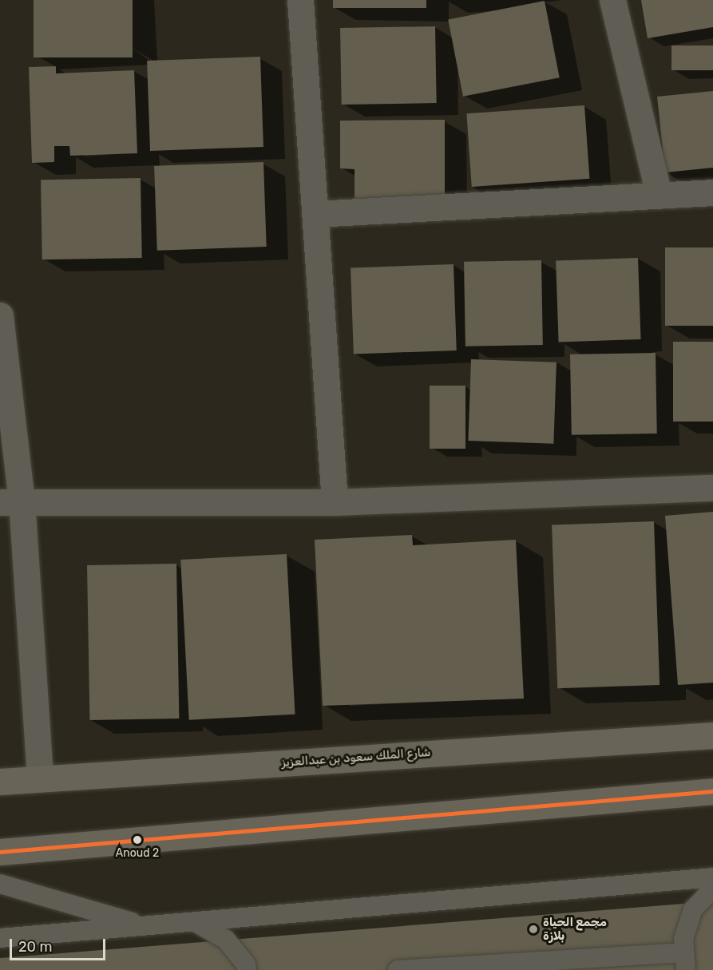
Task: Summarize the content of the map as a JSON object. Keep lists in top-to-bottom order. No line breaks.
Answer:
{"streets":{"main road":["شارع الملك سعود بن عبدالعزيز"]},"places":["Anoud 2","مجمع الحياة بلازة"],"scale_bar":"20 m"}
